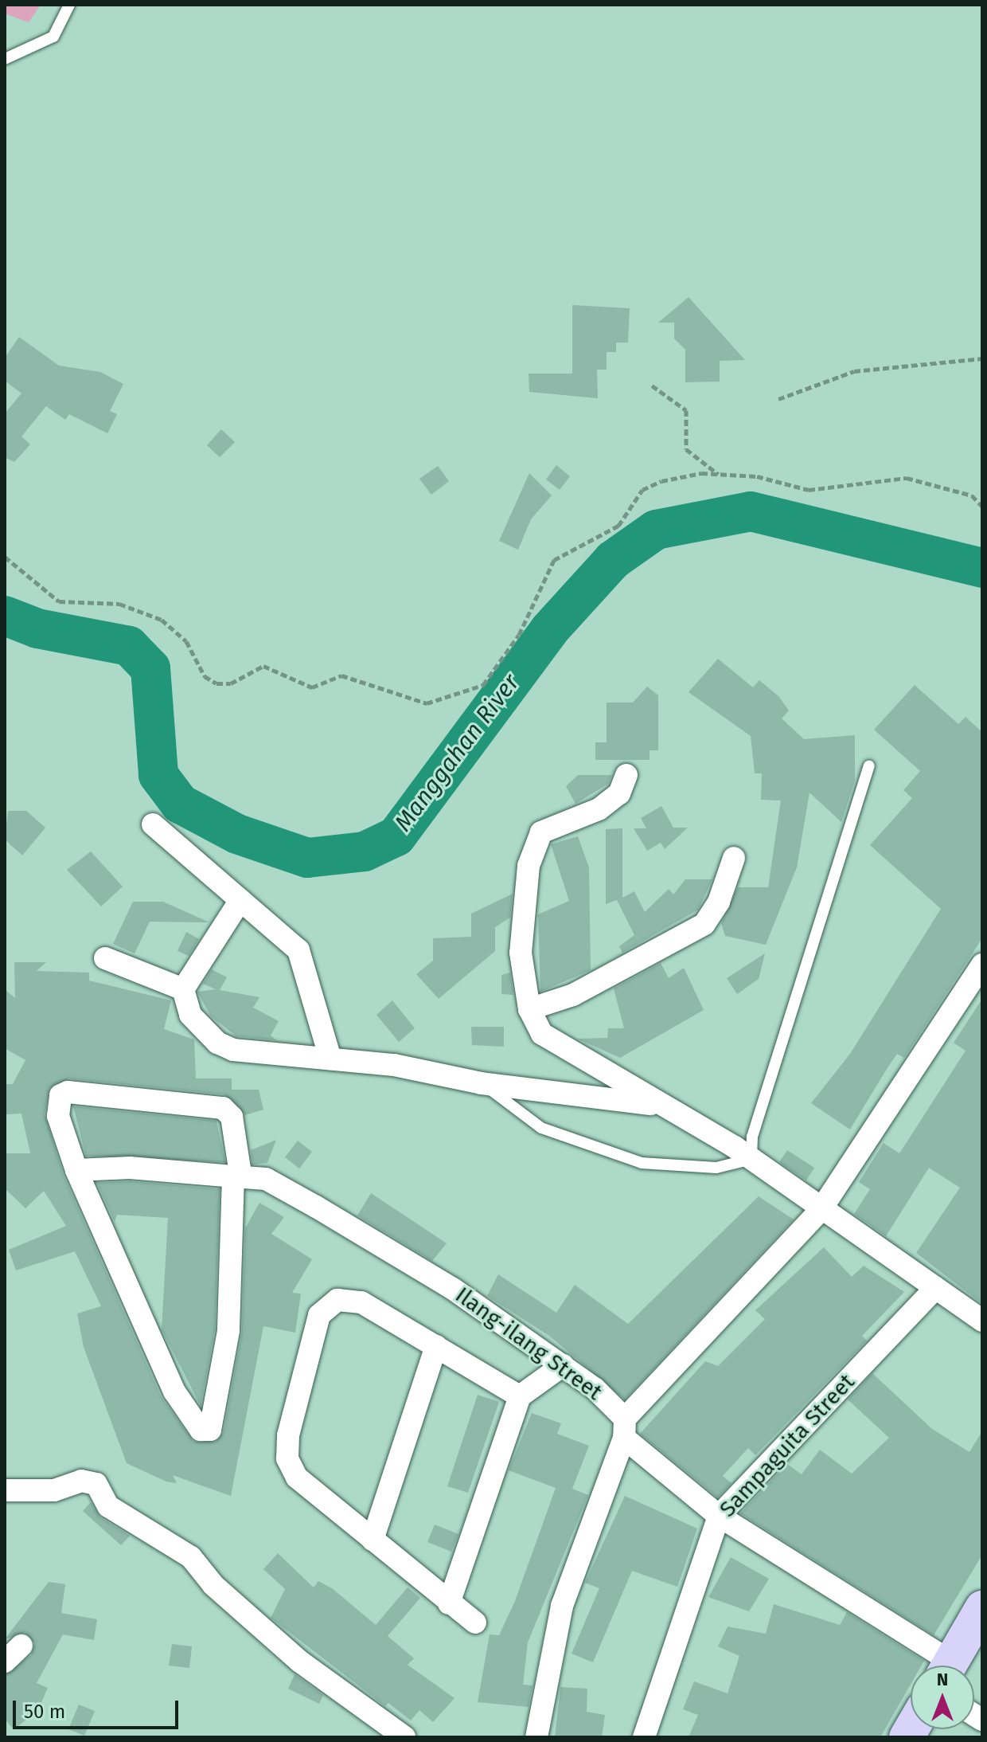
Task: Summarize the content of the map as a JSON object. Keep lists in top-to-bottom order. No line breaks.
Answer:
{"streets":{"street":["Ilang-ilang Street","Sampaguita Street"]},"crossings":[["Ilang-ilang Street","Sampaguita Street"]],"water":["Manggahan River"],"scale_bar":"50 m","north":"top"}
